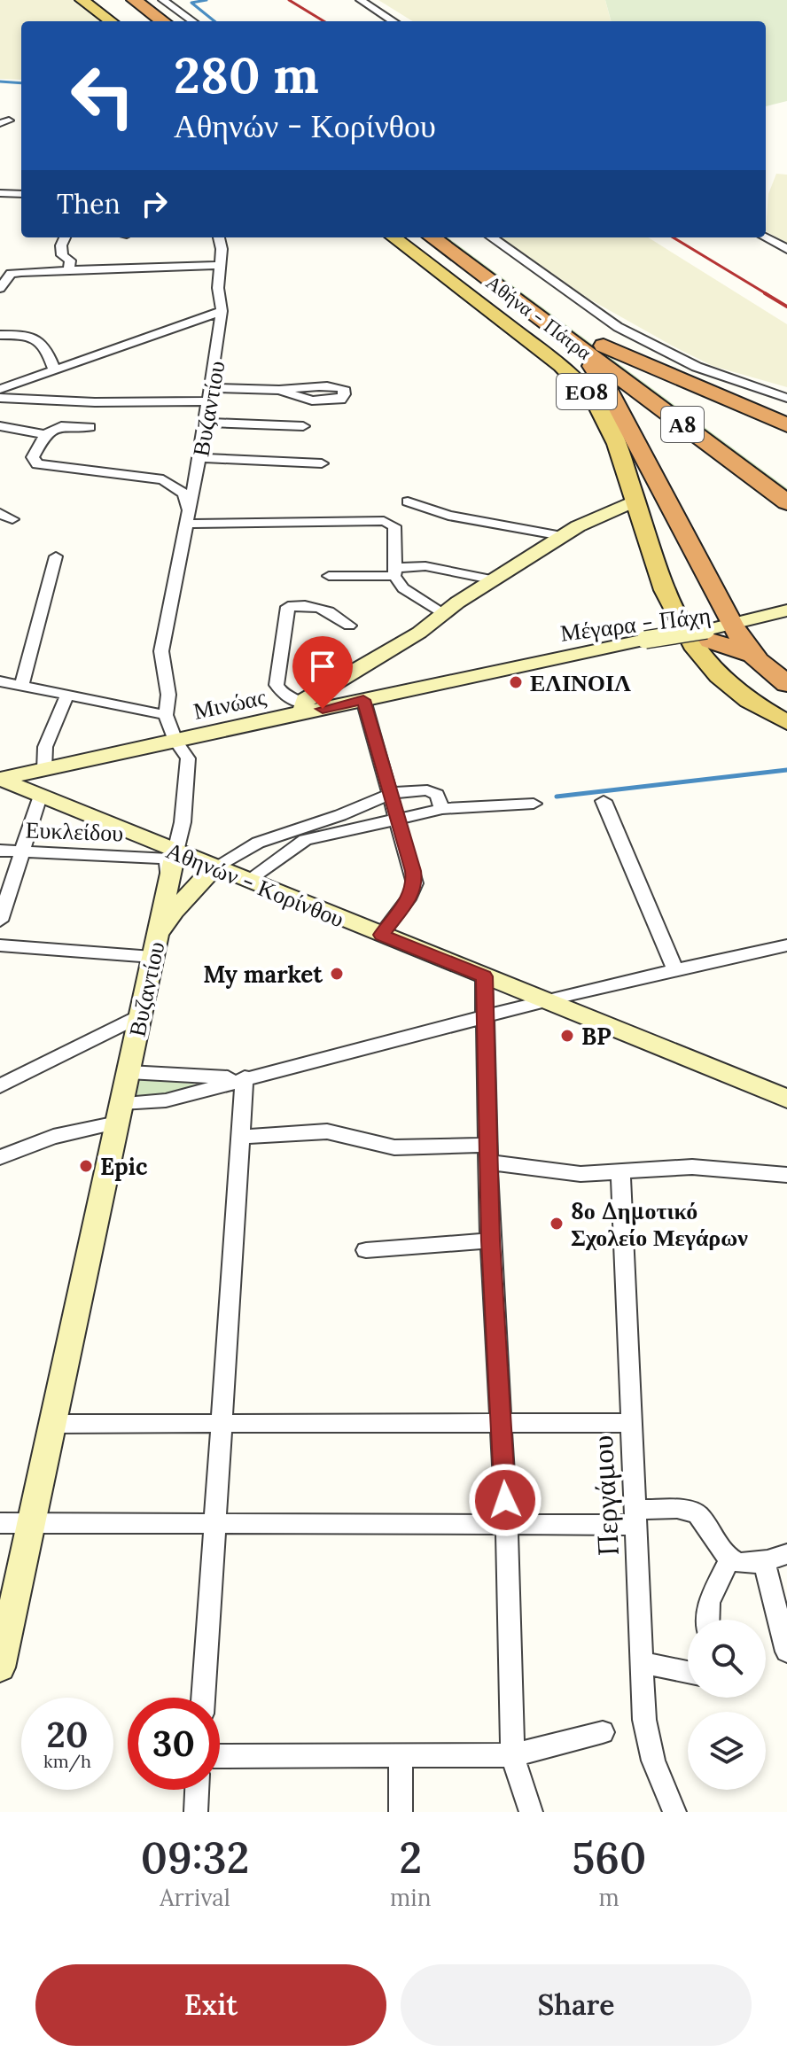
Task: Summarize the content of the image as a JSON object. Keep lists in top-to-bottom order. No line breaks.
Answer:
{"streets":{"highway":["Αθήνα - Πάτρα","Α8"],"main road":["ΕΟ8","Βυζαντίου","Μέγαρα - Πάχη","Μινώας","Αθηνών - Κορίνθου"],"street":["Ευκλείδου","Περγάμου"]},"crossings":[["Βυζαντίου","Μινώας"],["Βυζαντίου","Ευκλείδου"],["Βυζαντίου","Αθηνών - Κορίνθου"],["Μέγαρα - Πάχη","Μινώας"],["Μινώας","Αθηνών - Κορίνθου"]],"places":["ΕΛΙΝΟΙΛ","My market","BP","Epic","8ο Δημοτικό Σχολείο Μεγάρων"],"page":{"turn":["280 m","Αθηνών - Κορίνθου"],"then":"Then","speed":"20 km/h","limit":"30","eta":["09:32","Arrival","2","min","560","m"],"buttons":["Exit","Share"]}}
